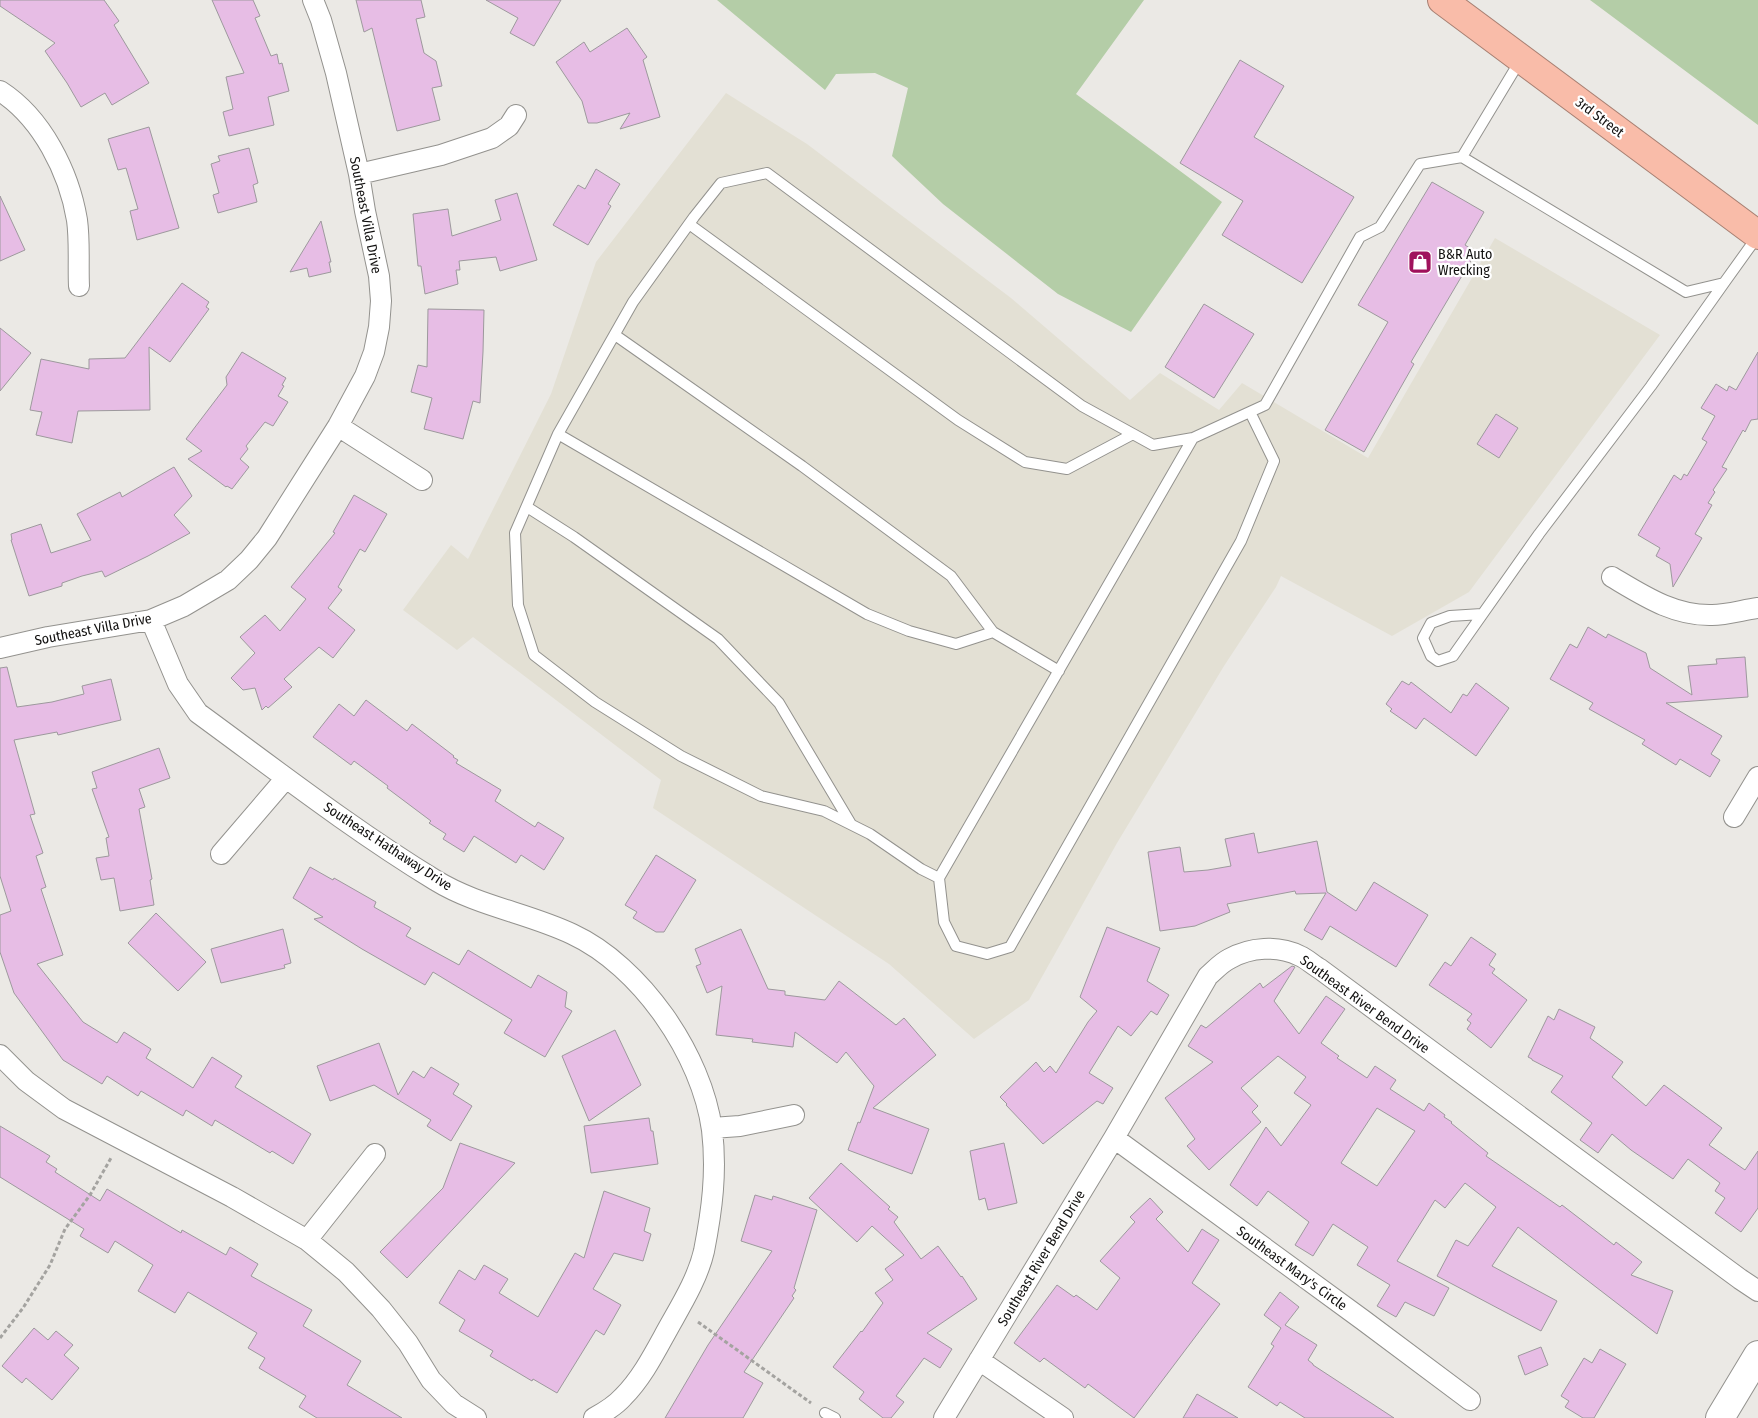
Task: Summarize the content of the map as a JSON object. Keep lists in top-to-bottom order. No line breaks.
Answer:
{"streets":{"highway":["3rd Street"],"street":["Southeast Villa Drive","Southeast Hathaway Drive","Southeast River Bend Drive","Southeast Mary's Circle"]},"crossings":[["Southeast Villa Drive","Southeast Hathaway Drive"],["Southeast River Bend Drive","Southeast Mary's Circle"]],"places":{"shop":["B&R Auto Wrecking"]}}
